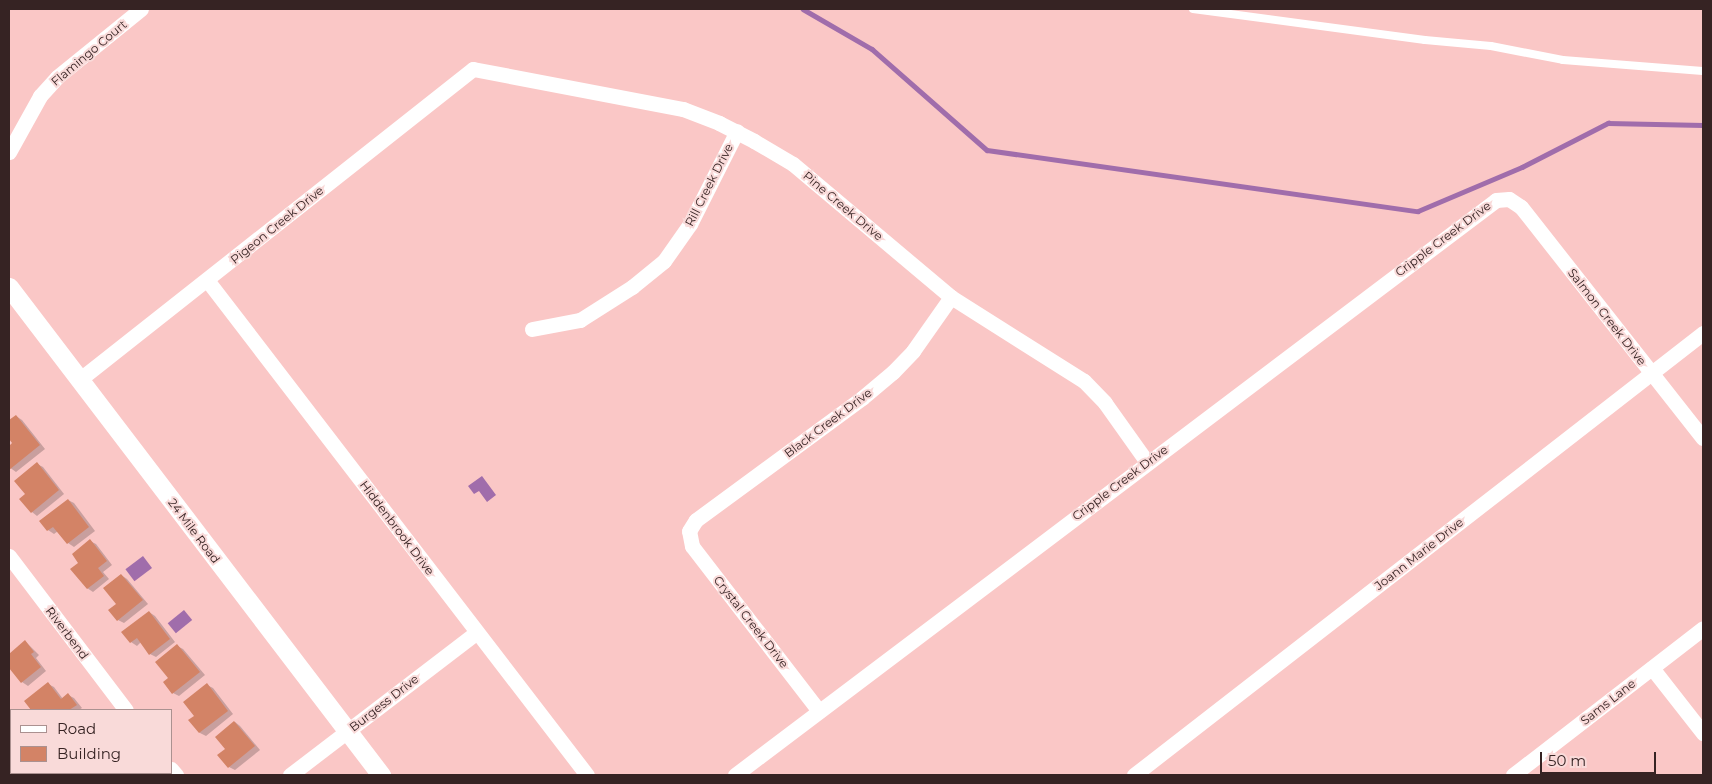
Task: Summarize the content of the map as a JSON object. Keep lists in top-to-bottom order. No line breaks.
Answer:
{"streets":{"street":["Flamingo Court","Rill Creek Drive","Pine Creek Drive","Pigeon Creek Drive","Cripple Creek Drive","Salmon Creek Drive","Black Creek Drive","Hiddenbrook Drive","24 Mile Road","Joann Marie Drive","Crystal Creek Drive","Riverbend","Sams Lane","Burgess Drive"]},"crossings":[["Rill Creek Drive","Pine Creek Drive"],["Pine Creek Drive","Pigeon Creek Drive"],["Pine Creek Drive","Cripple Creek Drive"],["Pine Creek Drive","Black Creek Drive"],["Pigeon Creek Drive","Hiddenbrook Drive"],["Pigeon Creek Drive","24 Mile Road"],["Cripple Creek Drive","Salmon Creek Drive"],["Cripple Creek Drive","Crystal Creek Drive"],["Salmon Creek Drive","Joann Marie Drive"],["Black Creek Drive","Crystal Creek Drive"],["Hiddenbrook Drive","Burgess Drive"],["24 Mile Road","Burgess Drive"]],"legend":["Road","Building"],"scale_bar":"50 m"}
